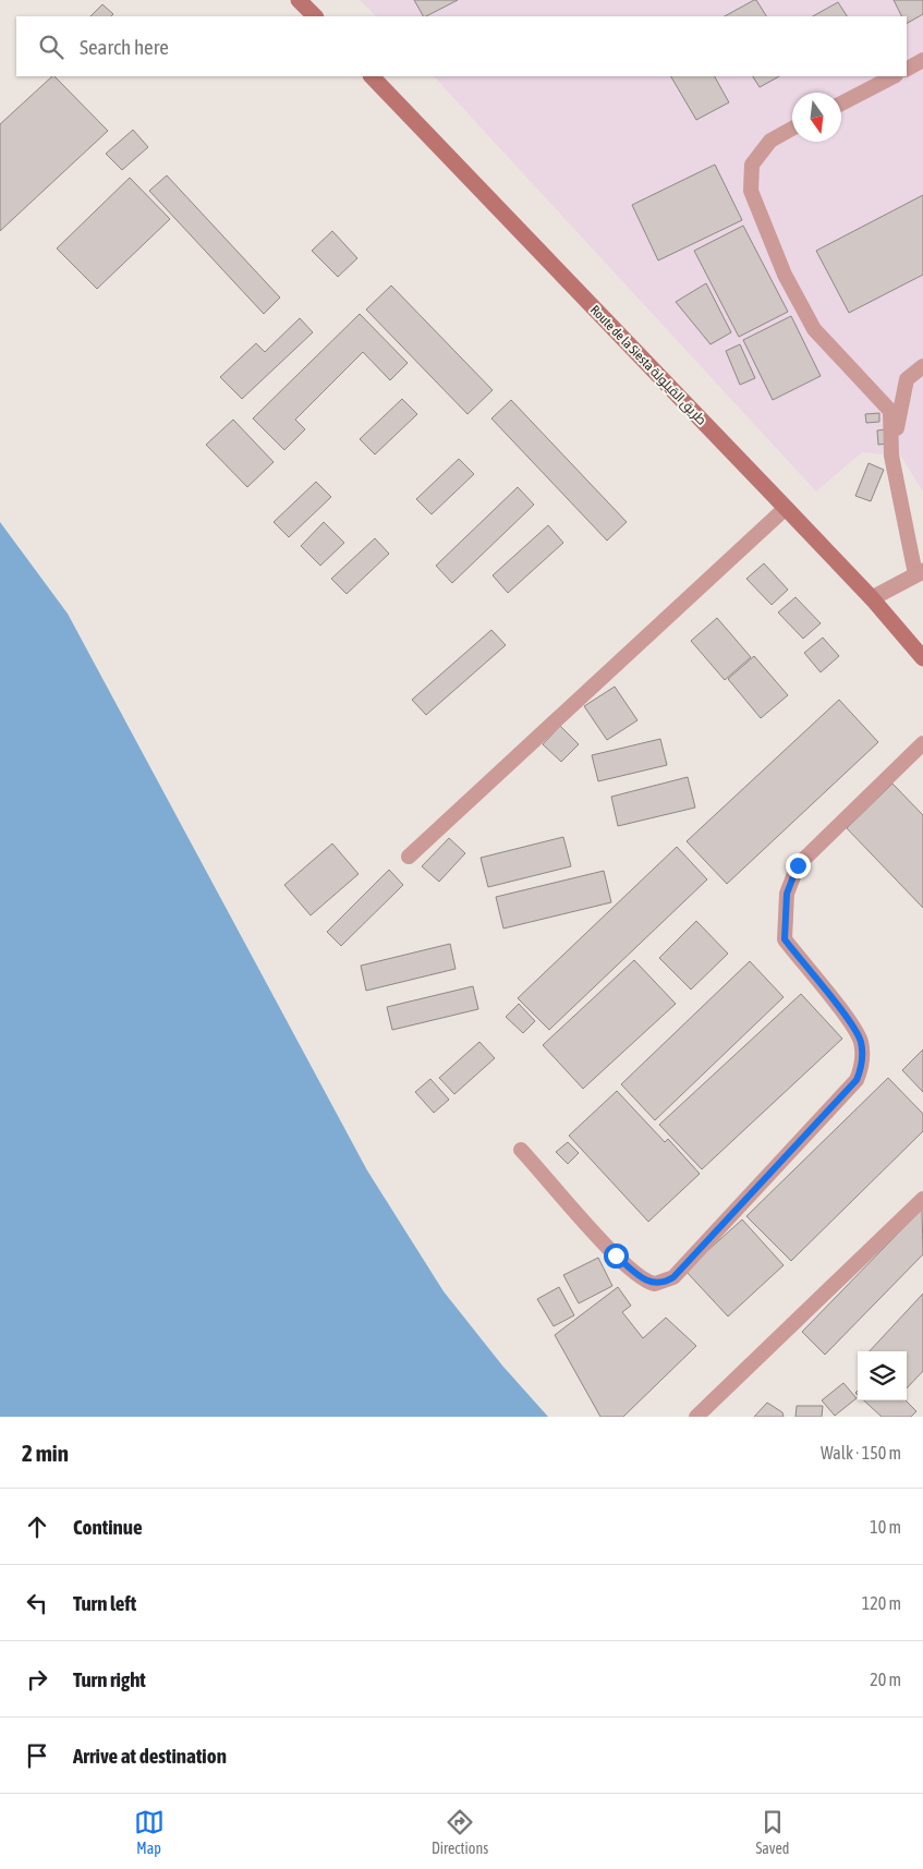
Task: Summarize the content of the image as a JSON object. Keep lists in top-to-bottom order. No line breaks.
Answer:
{"streets":{"main road":["Route de la Siesta طريق القيلولة"]},"north":"bottom","page":{"search":"Search here","heading":["2 min","Walk · 150 m"],"list":[["Continue","10 m"],["Turn left","120 m"],["Turn right","20 m"],"Arrive at destination"],"nav":["Map","Directions","Saved"]}}
